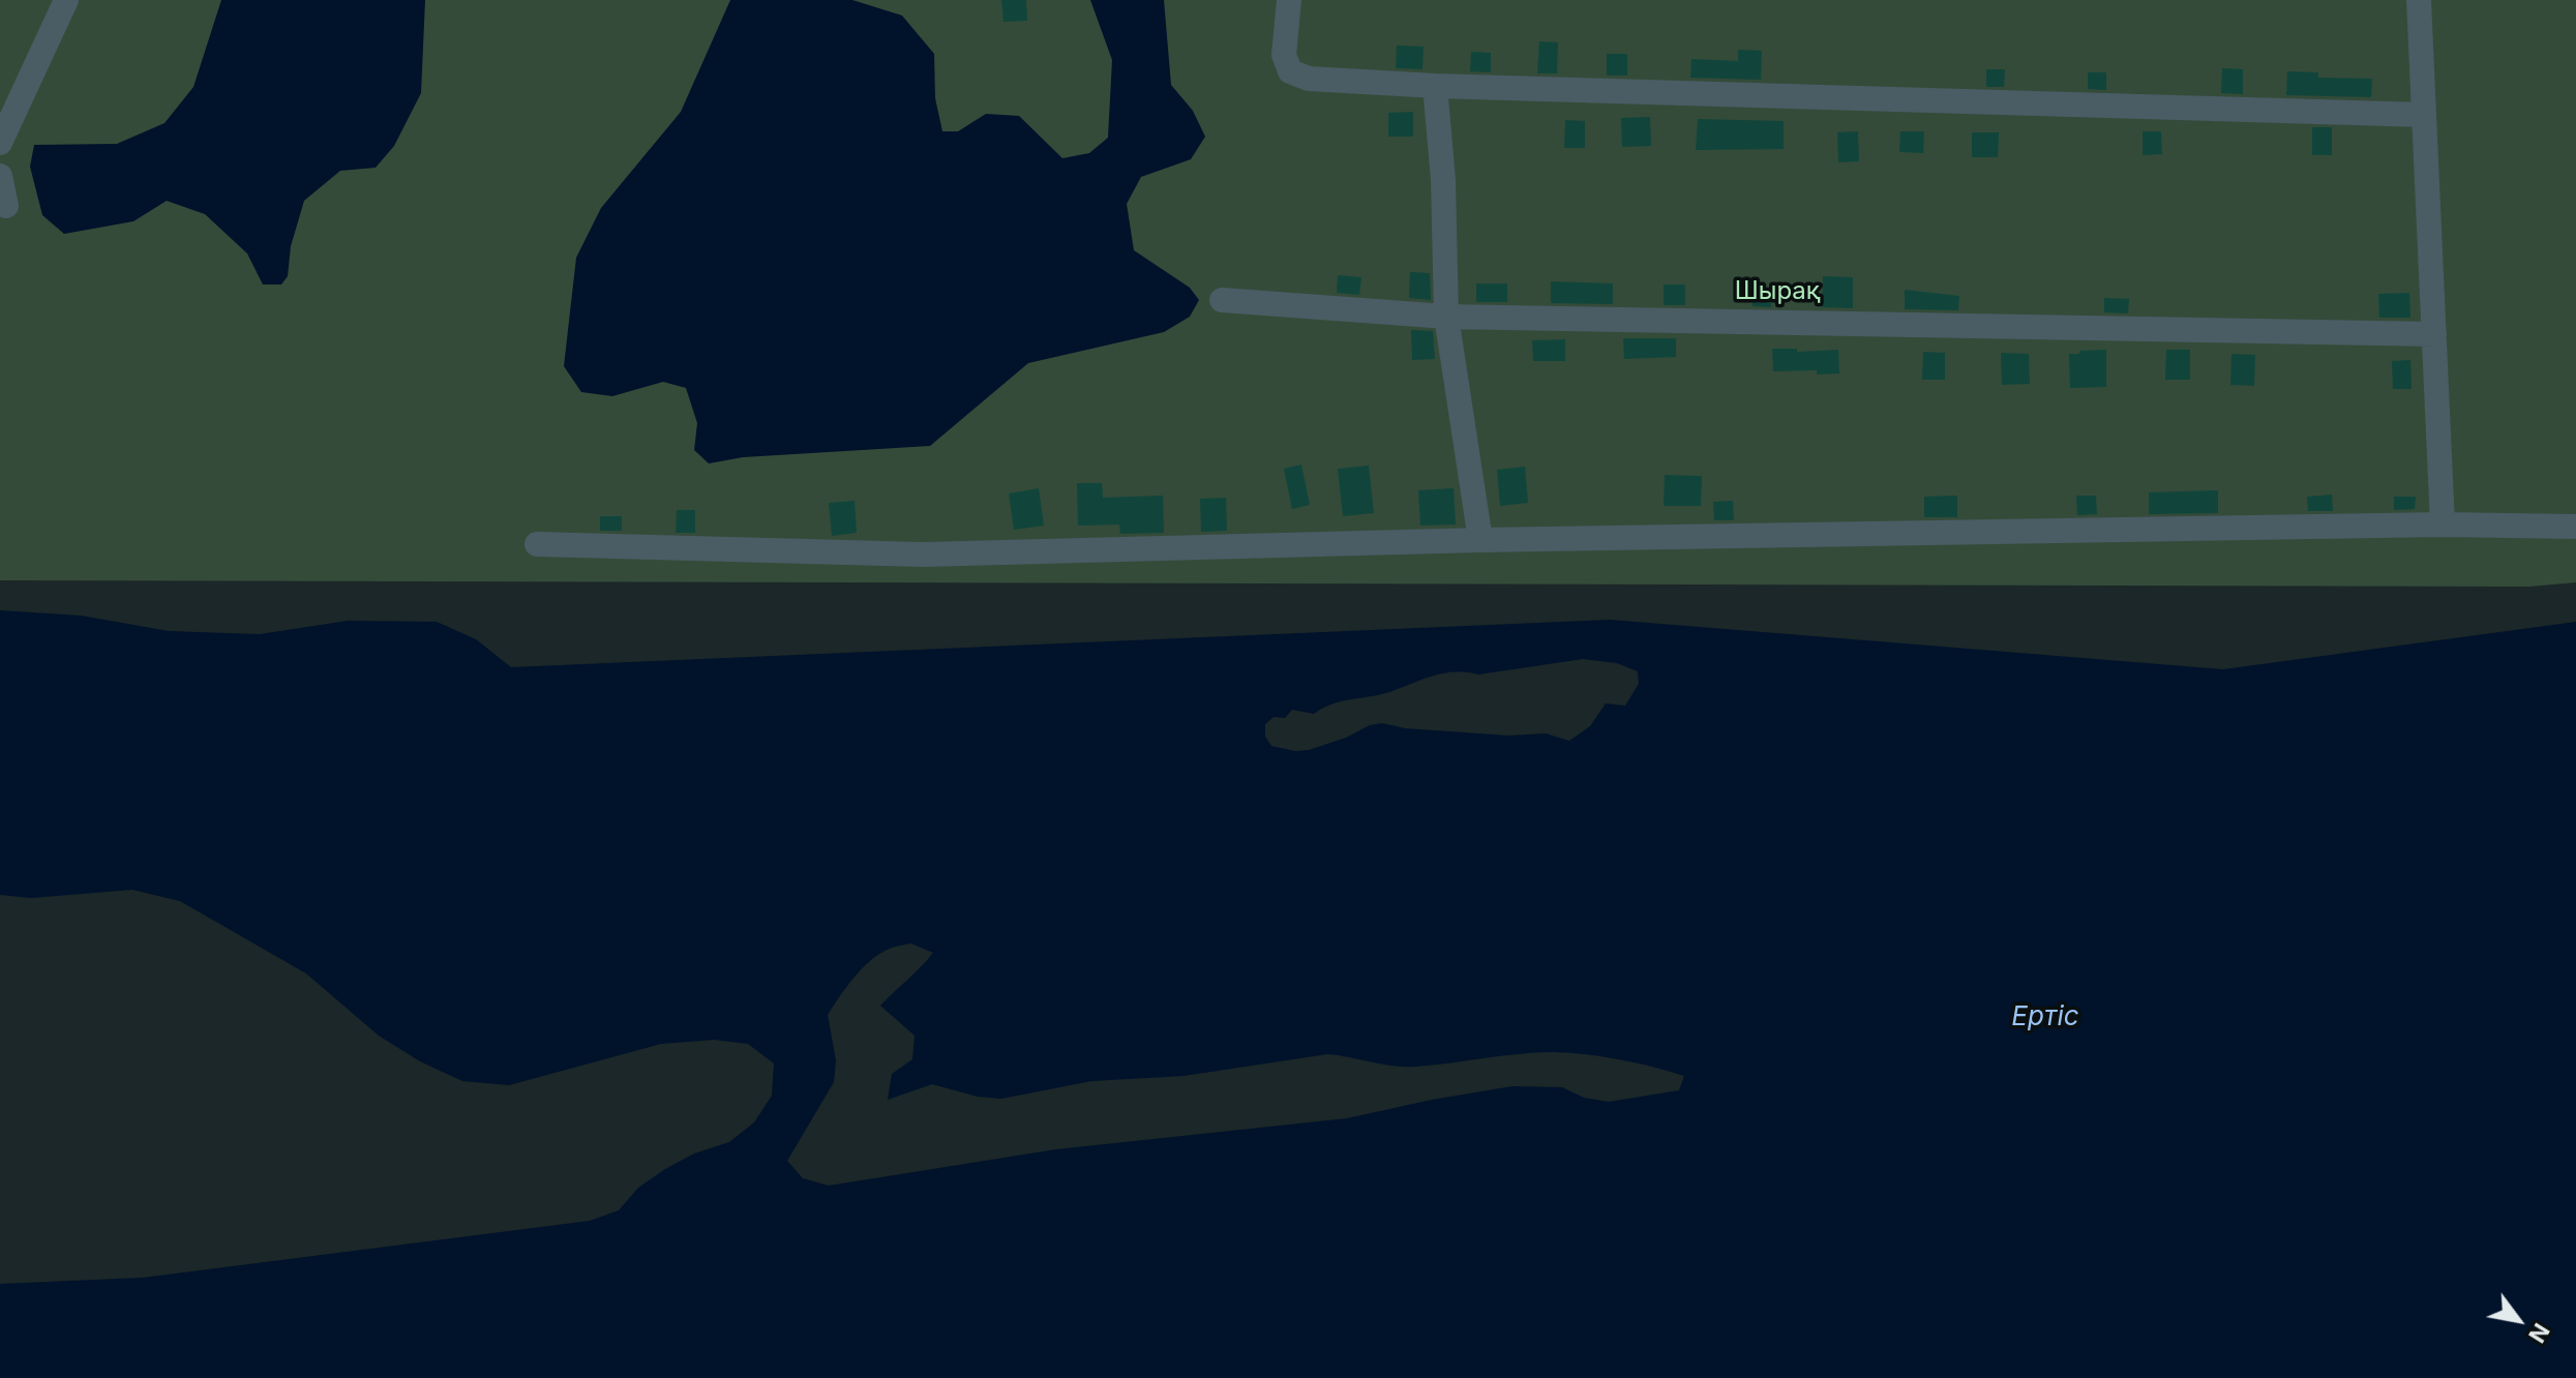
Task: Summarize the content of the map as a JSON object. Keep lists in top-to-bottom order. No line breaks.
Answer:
{"water":["Ертіс"],"parks":["Шырақ"],"north":"bottom right"}
